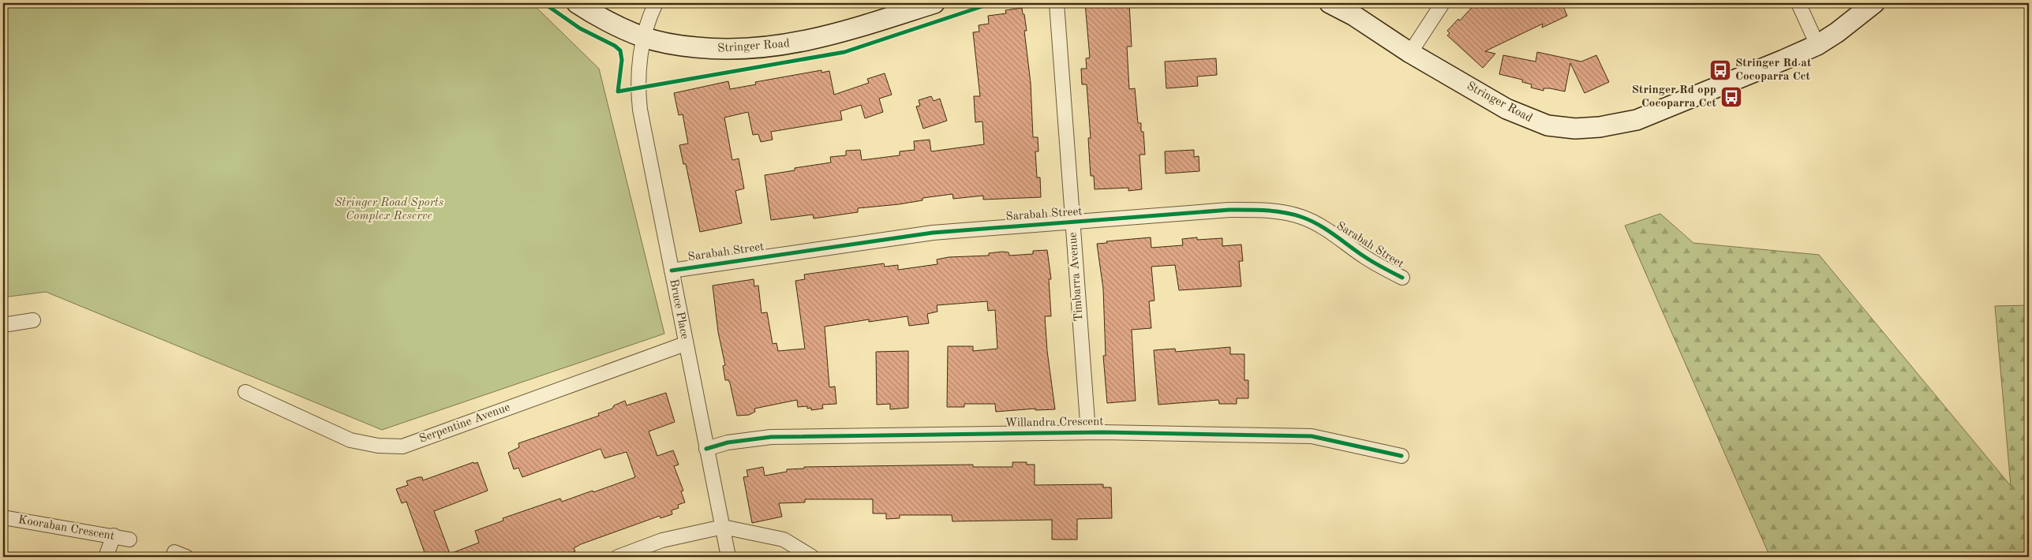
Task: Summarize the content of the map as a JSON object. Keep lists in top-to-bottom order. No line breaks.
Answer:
{"streets":{"street":["Stringer Road","Sarabah Street","Timbarra Avenue","Bruce Place","Willandra Crescent","Serpentine Avenue","Kooraban Crescent"]},"crossings":[["Stringer Road","Bruce Place"],["Sarabah Street","Timbarra Avenue"],["Sarabah Street","Bruce Place"],["Timbarra Avenue","Willandra Crescent"],["Bruce Place","Willandra Crescent"],["Bruce Place","Serpentine Avenue"]],"parks":["Stringer Road Sports Complex Reserve"],"places":{"bus stop":["Stringer Rd at Cocoparra Cct","Stringer Rd opp Cocoparra Cct"]}}
